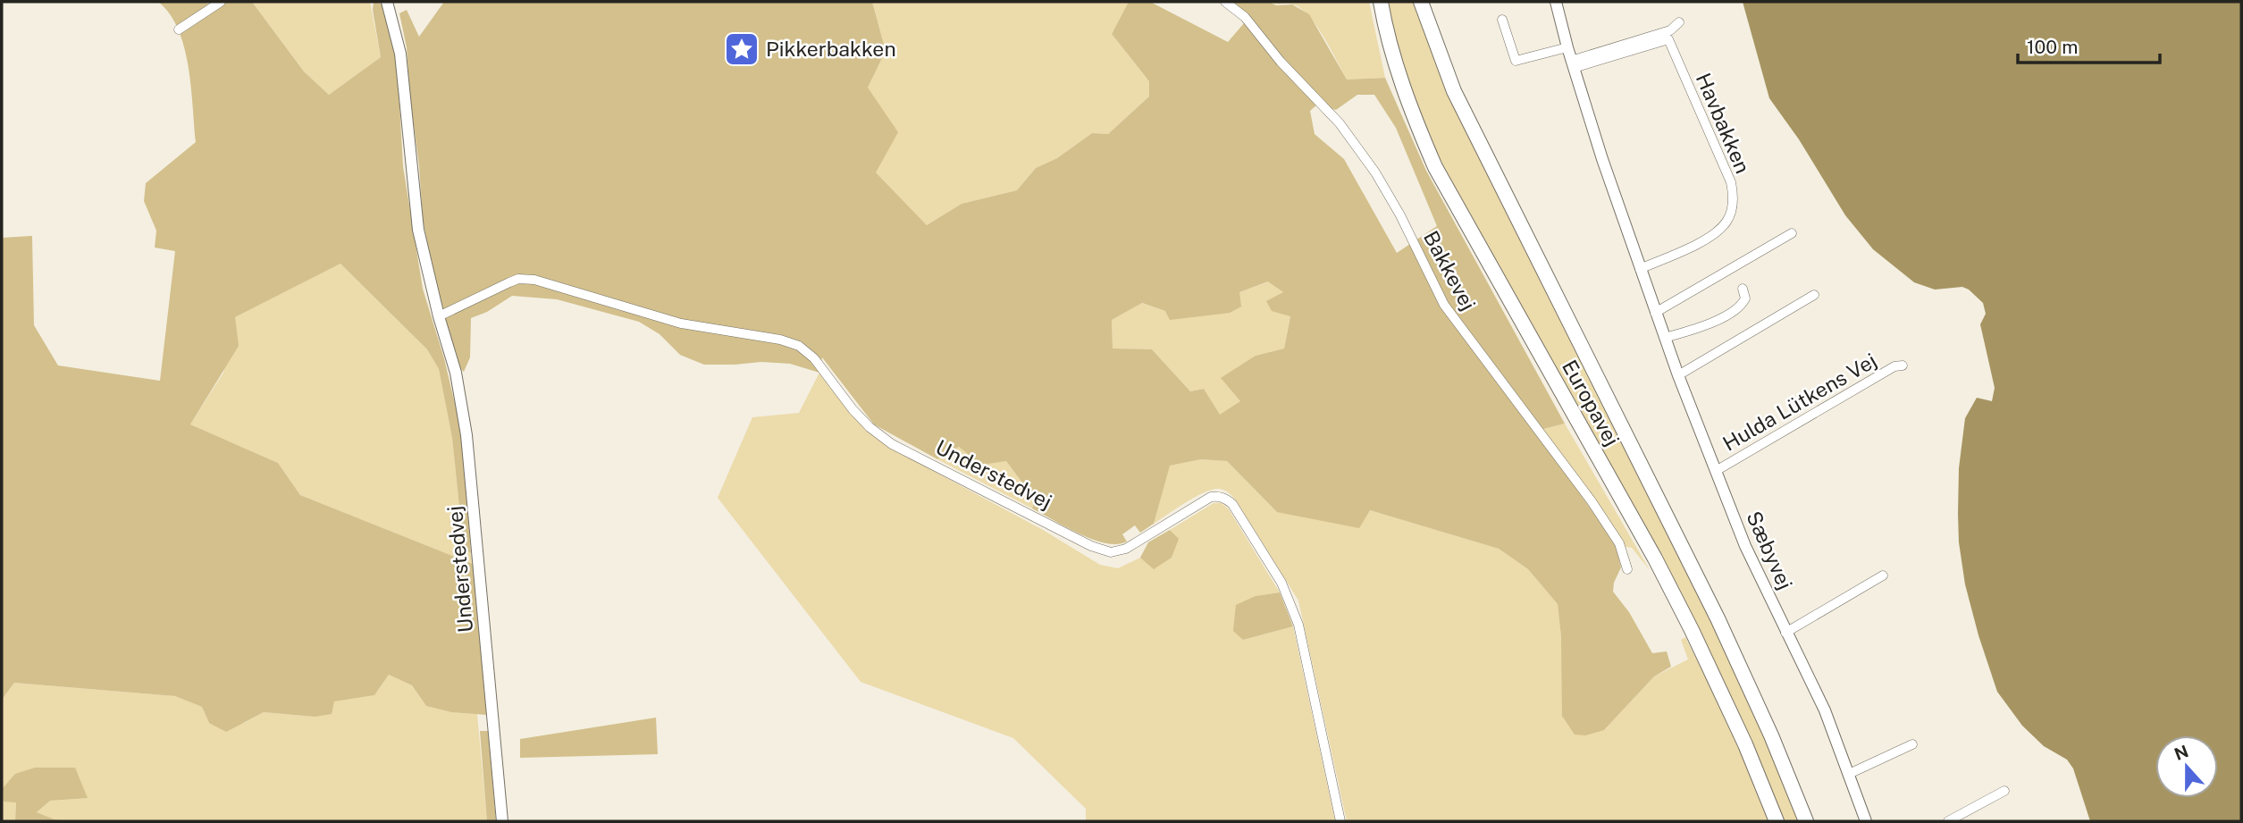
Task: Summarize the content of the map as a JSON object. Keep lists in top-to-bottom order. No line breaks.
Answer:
{"streets":{"main road":["Europavej"],"street":["Havbakken","Bakkevej","Hulda Lütkens Vej","Understedvej","Sæbyvej"]},"crossings":[["Havbakken","Sæbyvej"],["Hulda Lütkens Vej","Sæbyvej"]],"places":{"place":["Pikkerbakken"]},"scale_bar":"100 m","north":"top"}
